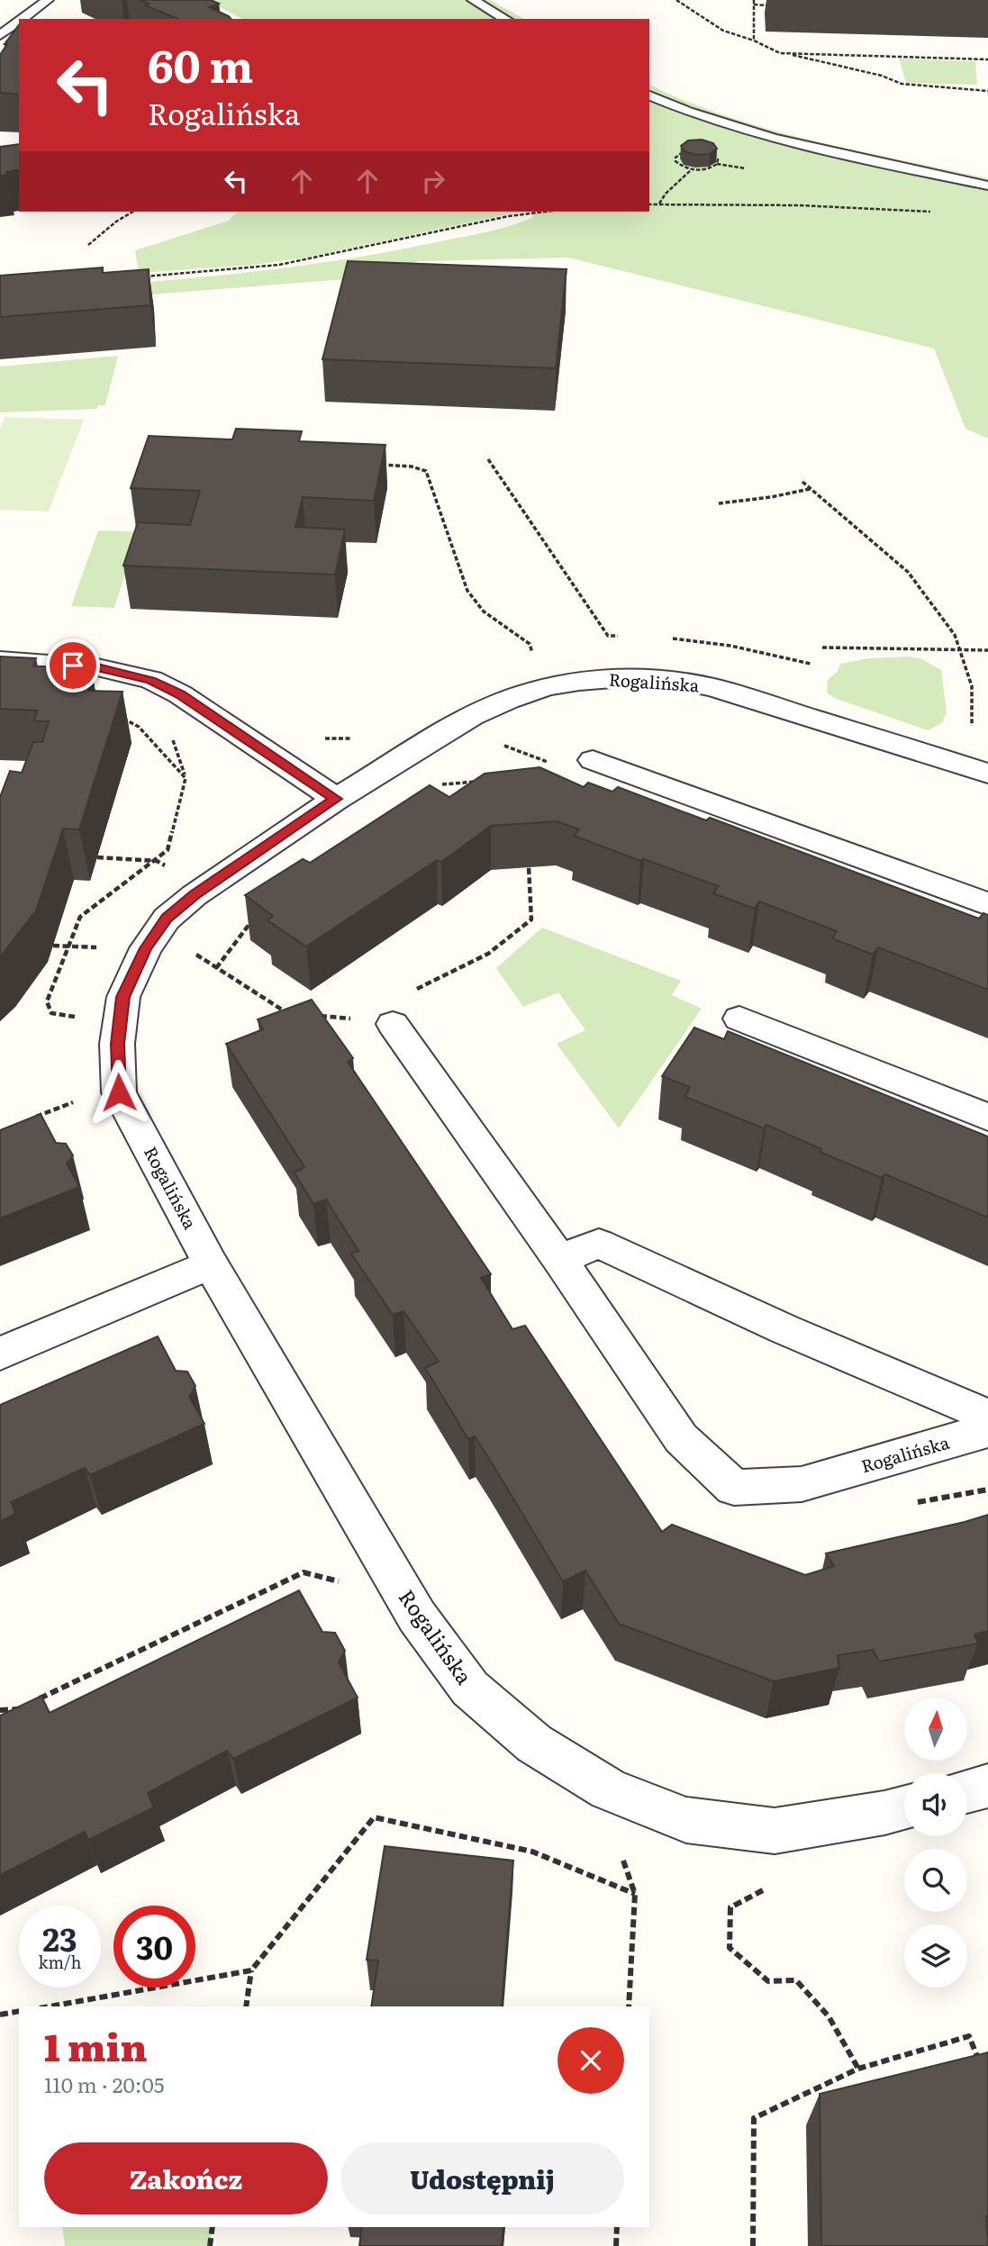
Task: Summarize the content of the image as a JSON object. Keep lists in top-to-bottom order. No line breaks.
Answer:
{"streets":{"street":["Rogalińska"]},"north":"top","page":{"turn":["60 m","Rogalińska"],"speed":"23 km/h","limit":"30","heading":["1 min","110 m · 20:05"],"buttons":["Zakończ","Udostępnij"]}}
